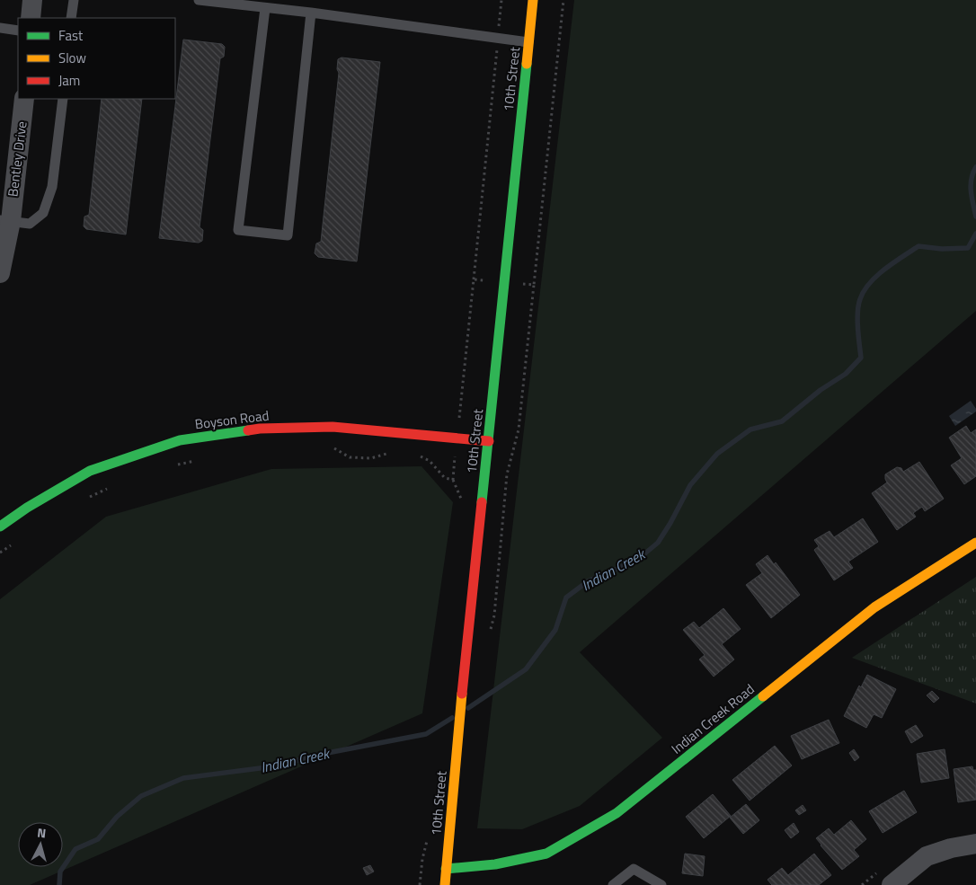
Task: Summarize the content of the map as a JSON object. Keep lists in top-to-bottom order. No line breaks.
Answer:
{"streets":{"street":["10th Street","Bentley Drive","Boyson Road","Indian Creek Road"]},"crossings":[["10th Street","Boyson Road"],["10th Street","Indian Creek Road"]],"water":["Indian Creek"],"legend":["Fast","Slow","Jam"],"north":"top"}
